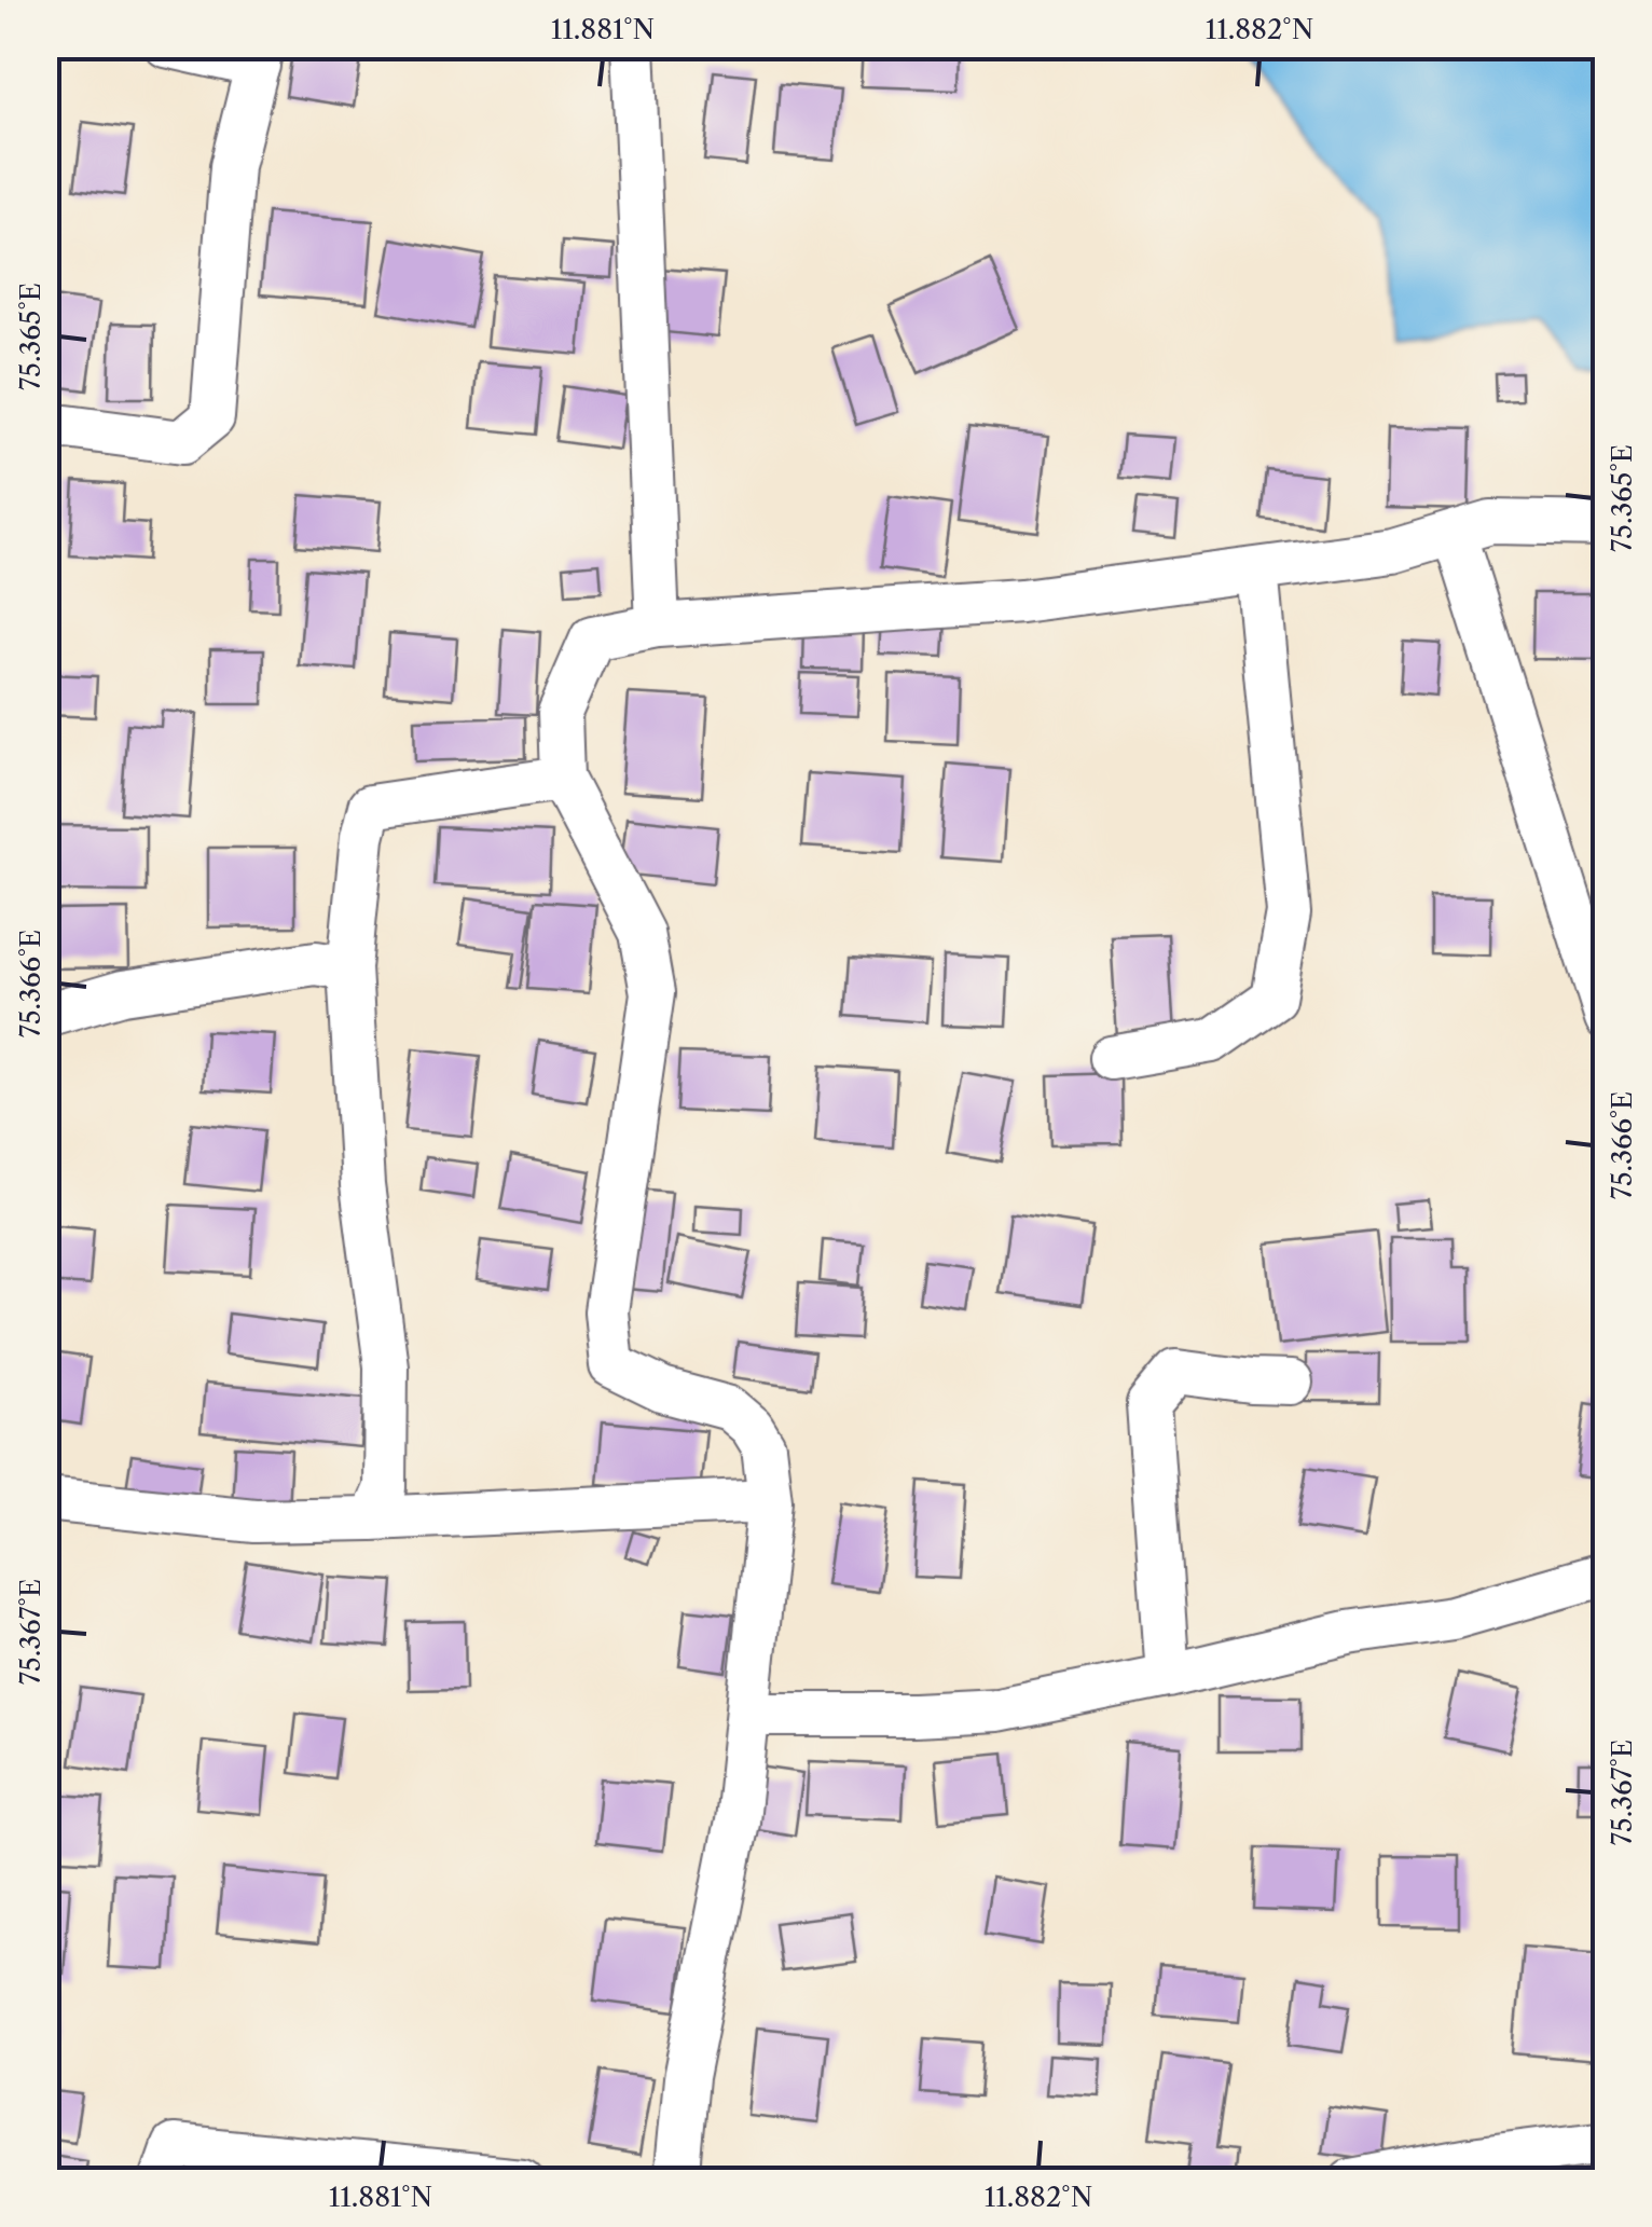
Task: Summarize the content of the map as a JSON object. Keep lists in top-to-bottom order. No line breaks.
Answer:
{"coordinates":["11.881°N","11.882°N","75.365°E","75.366°E","75.367°E"]}
